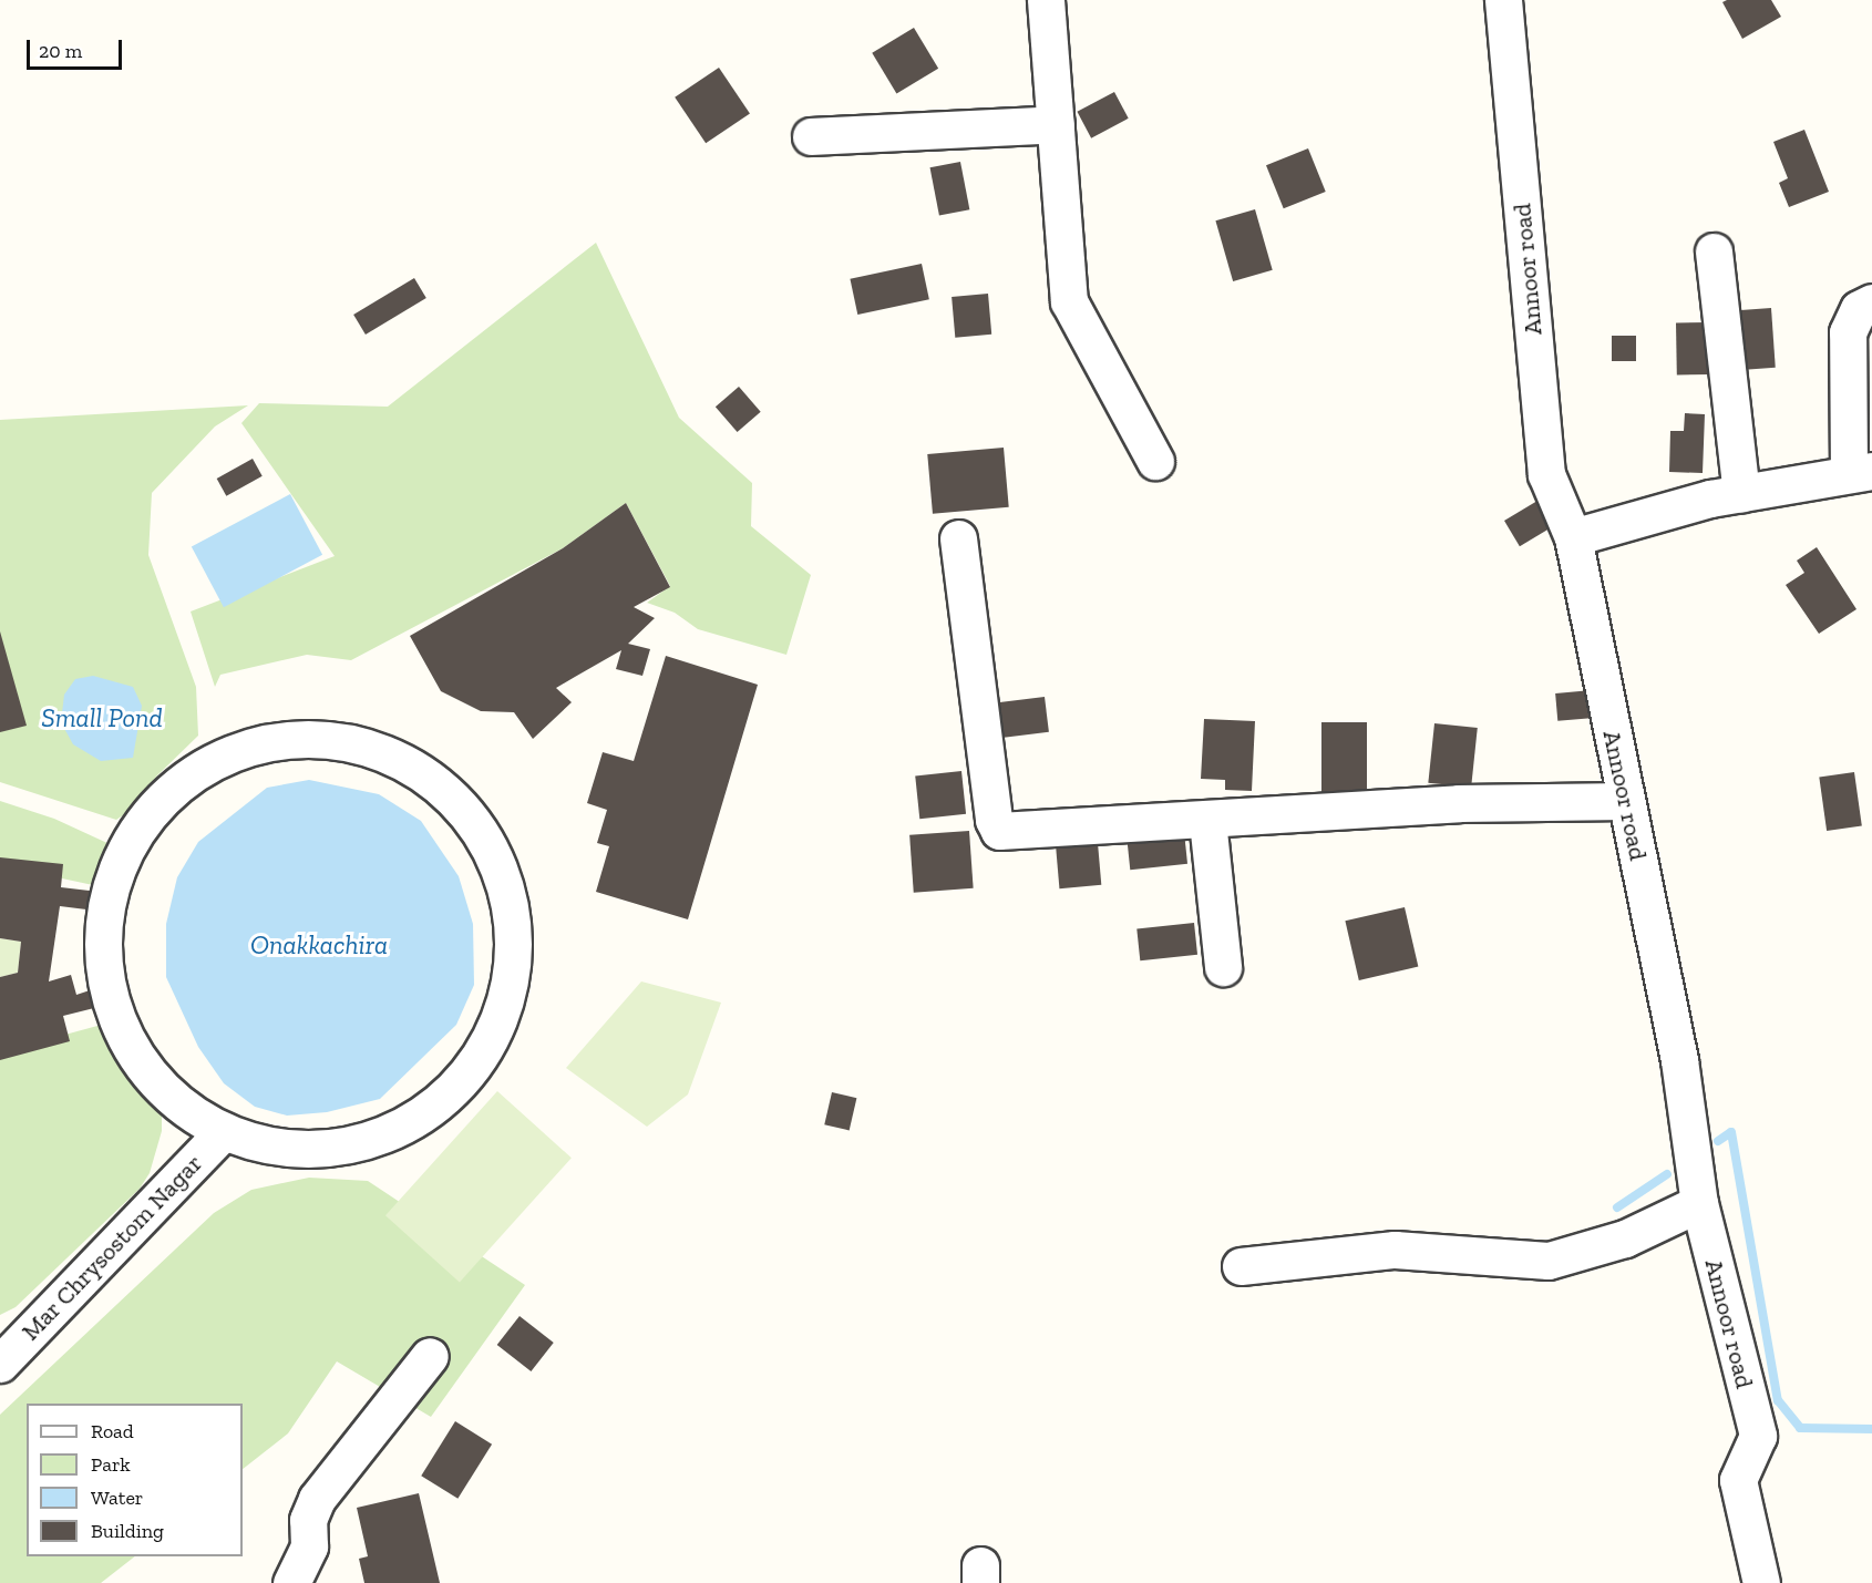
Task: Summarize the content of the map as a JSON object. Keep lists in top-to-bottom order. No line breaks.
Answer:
{"streets":{"street":["Annoor road","Mar Chrysostom Nagar"]},"water":["Small Pond","Onakkachira"],"legend":["Road","Park","Water","Building"],"scale_bar":"20 m"}
